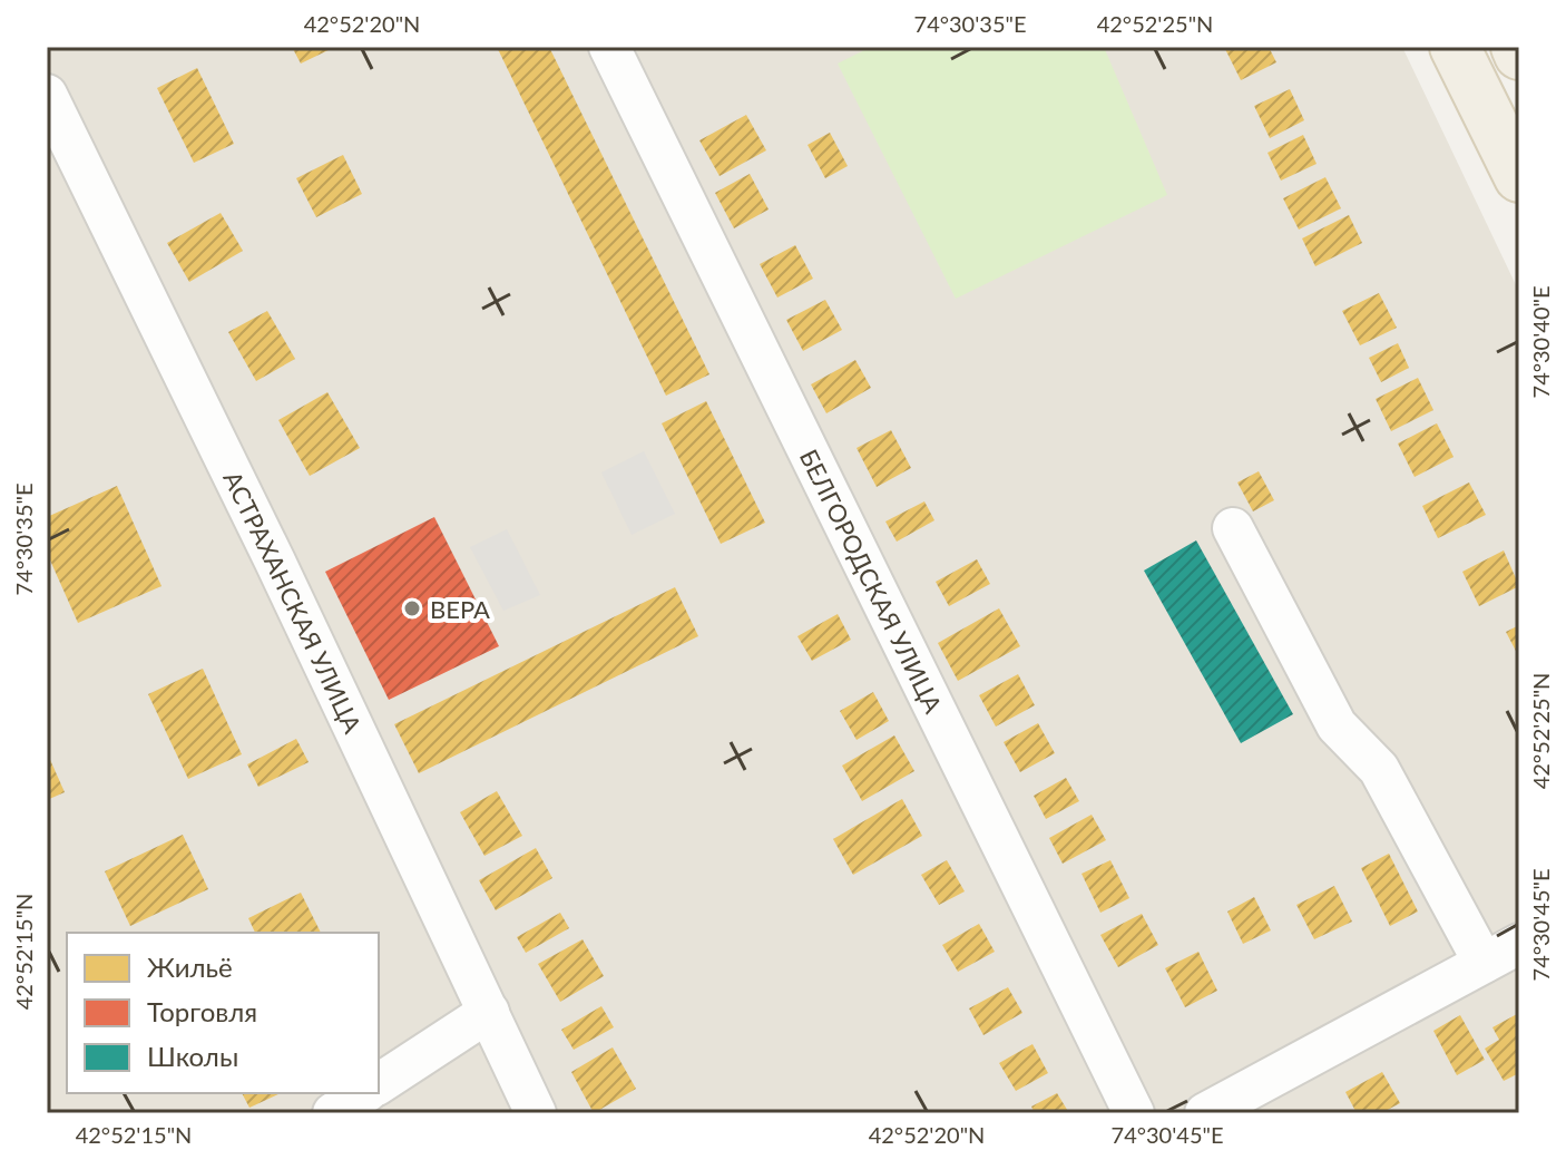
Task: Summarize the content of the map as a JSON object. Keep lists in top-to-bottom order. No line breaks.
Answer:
{"streets":{"street":["БЕЛГОРОДСКАЯ УЛИЦА","АСТРАХАНСКАЯ УЛИЦА"]},"places":["ВЕРА"],"legend":["Жильё","Торговля","Школы"],"coordinates":["42°52'20\"N","74°30'35\"E","42°52'25\"N","74°30'40\"E","74°30'45\"E","42°52'15\"N"]}
